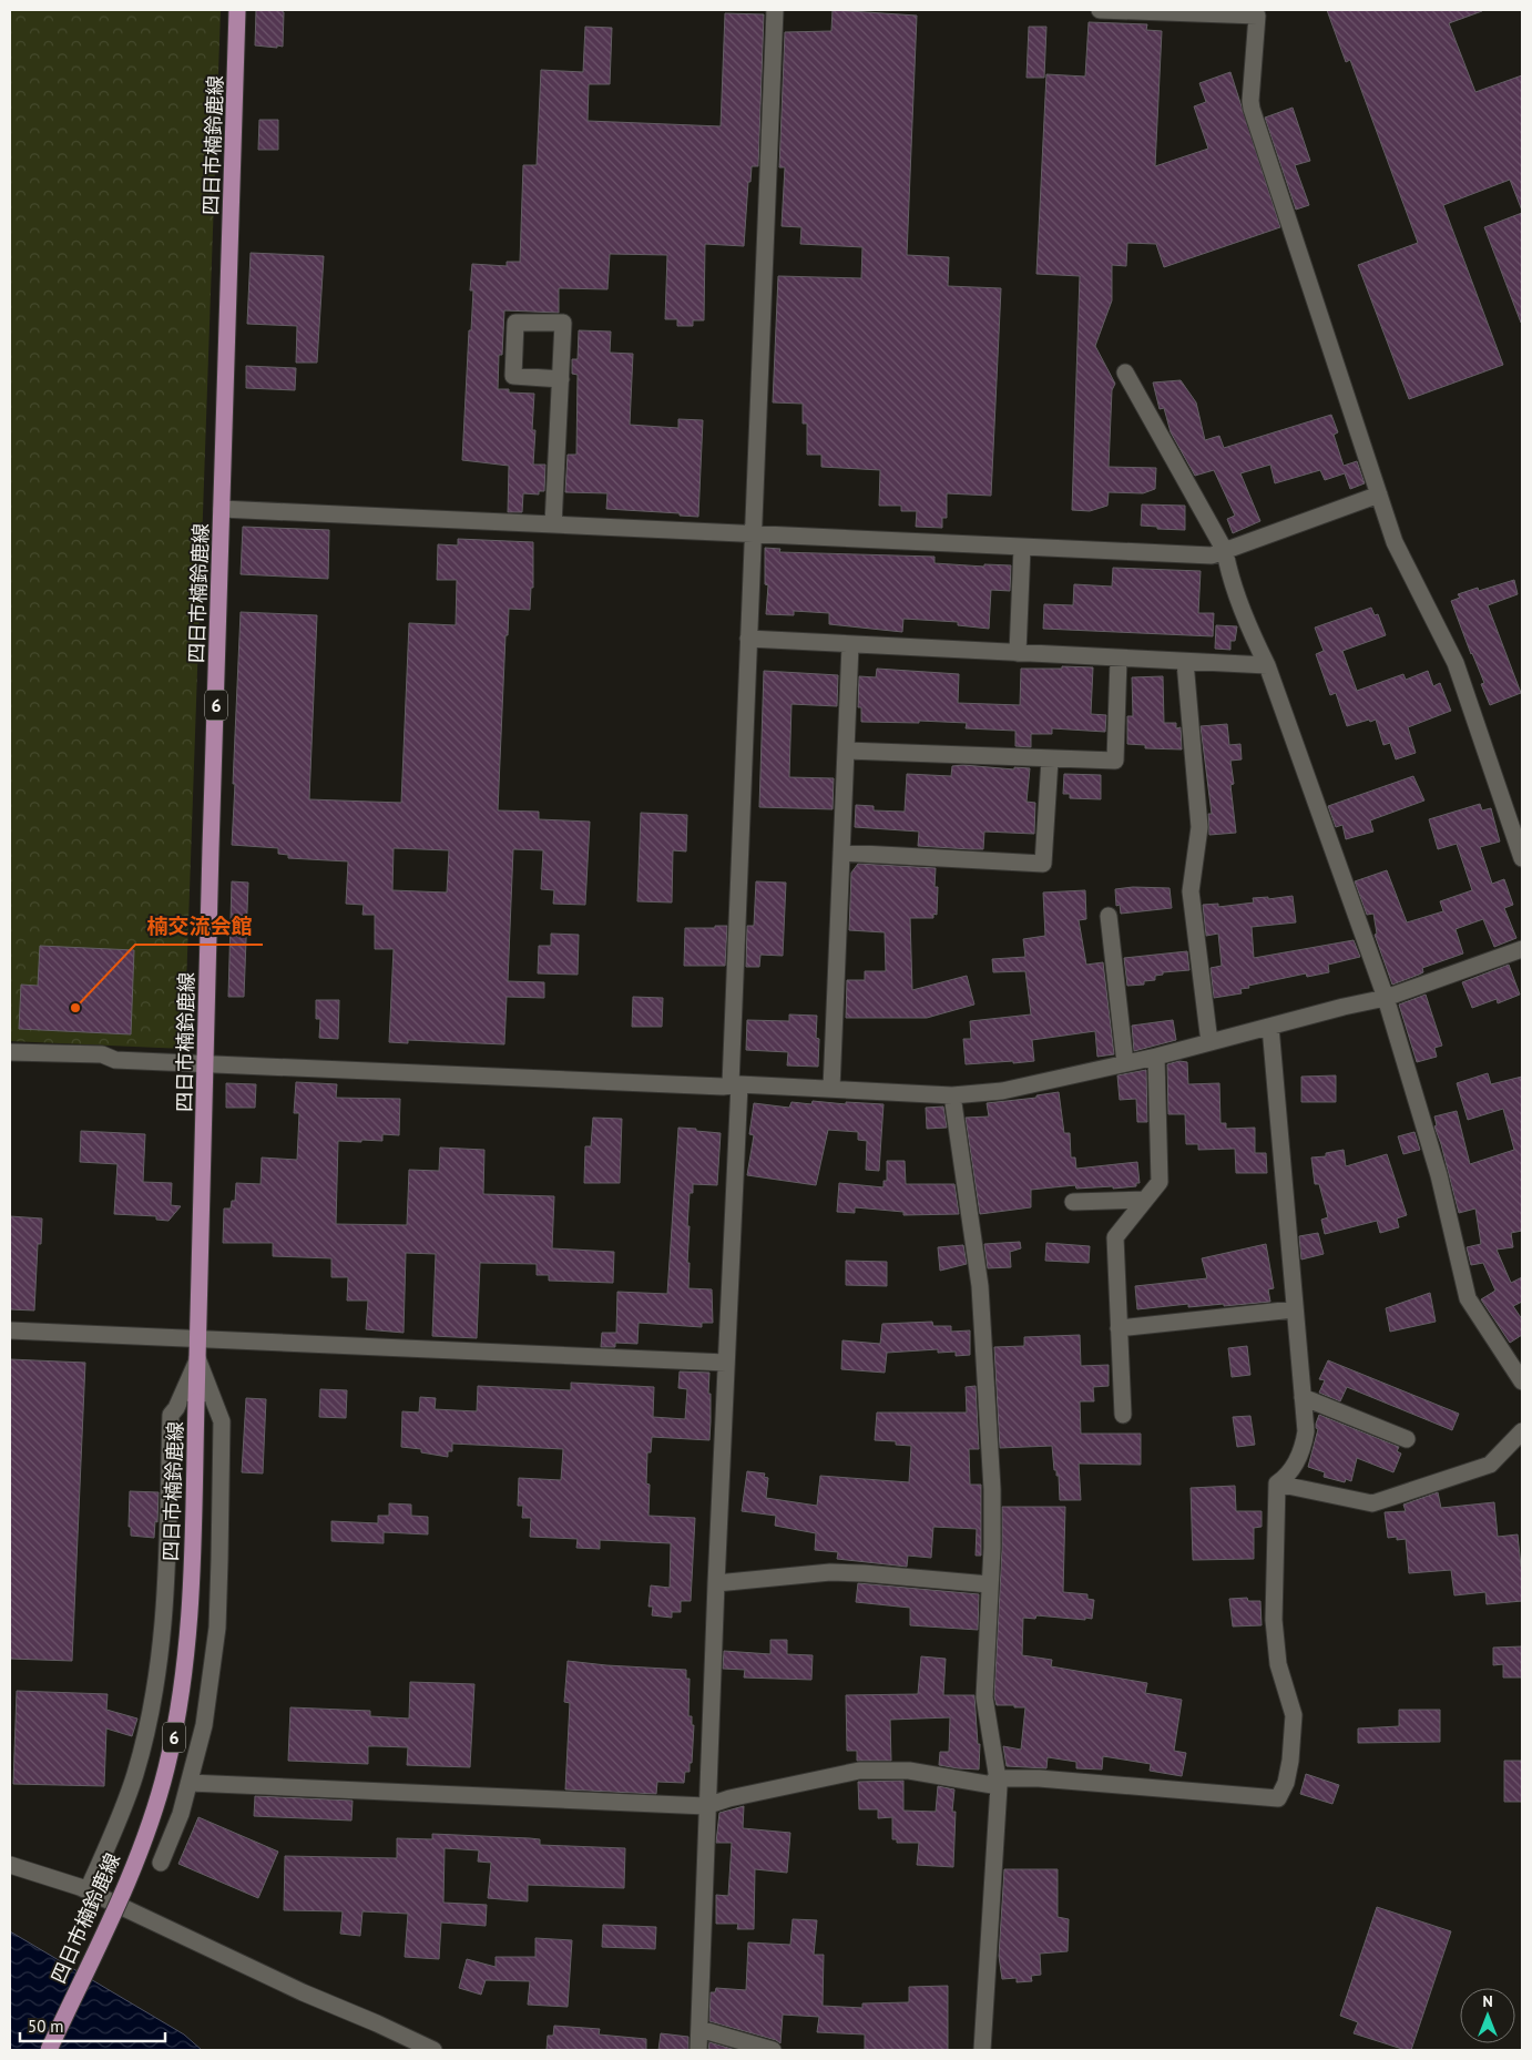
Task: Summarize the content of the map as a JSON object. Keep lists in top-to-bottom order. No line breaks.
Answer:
{"streets":{"main road":["四日市楠鈴鹿線","6"]},"places":["楠交流会館"],"scale_bar":"50 m","north":"top"}
